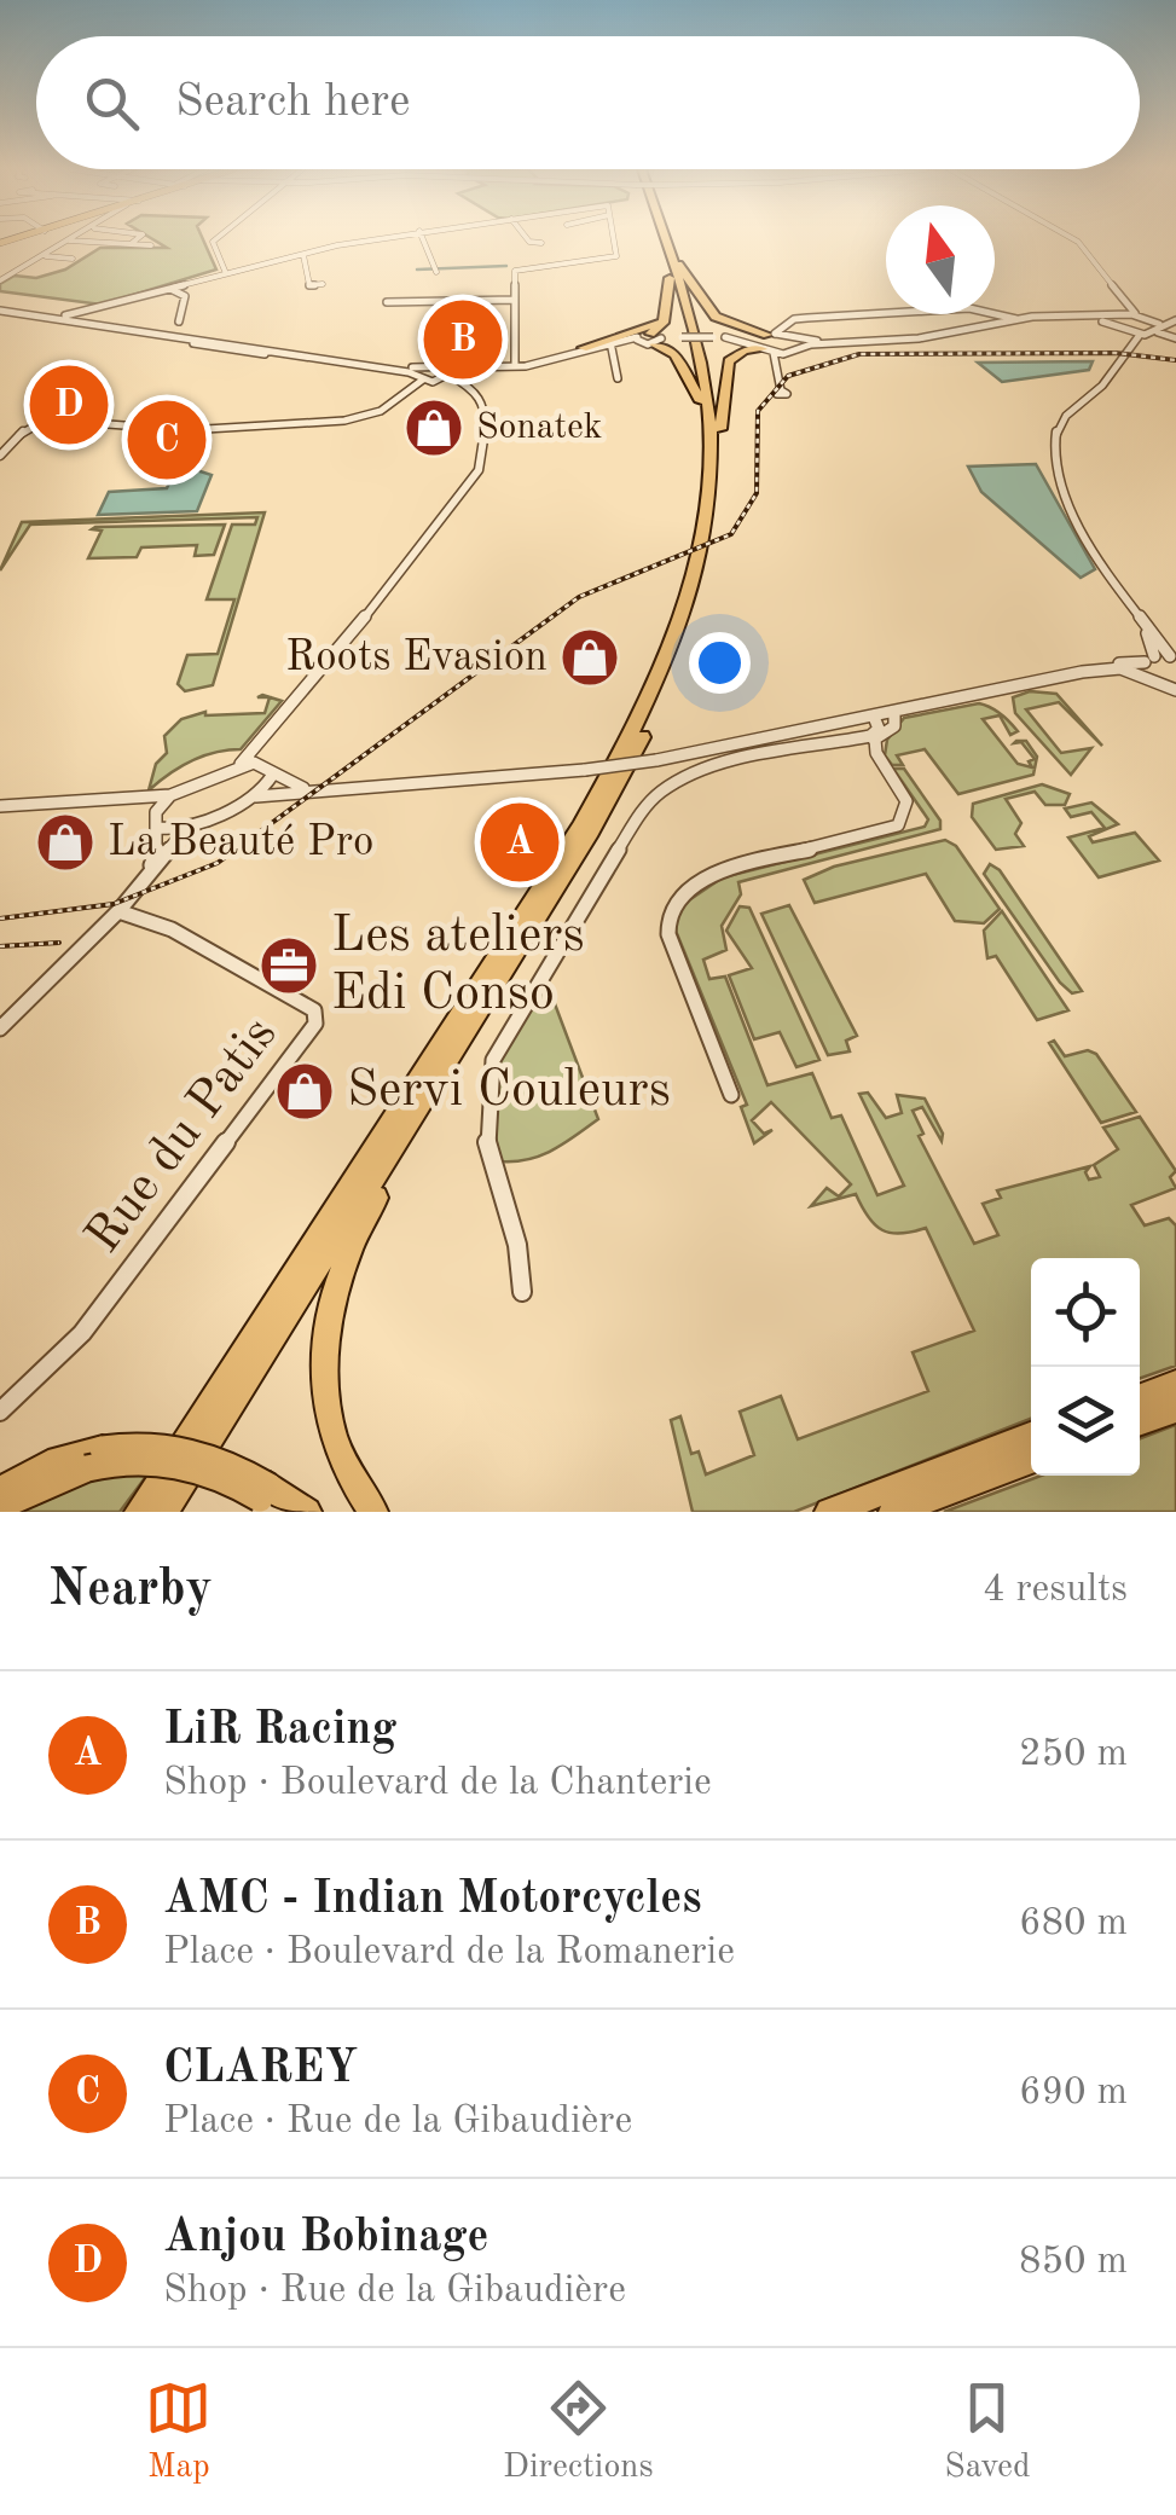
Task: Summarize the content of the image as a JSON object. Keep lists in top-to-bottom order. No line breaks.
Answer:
{"streets":{"street":["Rue du Patis"]},"places":{"shop":["Sonatek","Roots Evasion","La Beauté Pro","Servi Couleurs"],"office":["Les ateliers Edi Conso"]},"north":"top","page":{"search":"Search here","pins":["B","D","C","A"],"heading":["Nearby","4 results"],"list":[{"mark":"A","name":"LiR Racing","note":"Shop · Boulevard de la Chanterie","value":"250 m"},{"mark":"B","name":"AMC - Indian Motorcycles","note":"Place · Boulevard de la Romanerie","value":"680 m"},{"mark":"C","name":"CLAREY","note":"Place · Rue de la Gibaudière","value":"690 m"},{"mark":"D","name":"Anjou Bobinage","note":"Shop · Rue de la Gibaudière","value":"850 m"}],"nav":["Map","Directions","Saved"]}}
